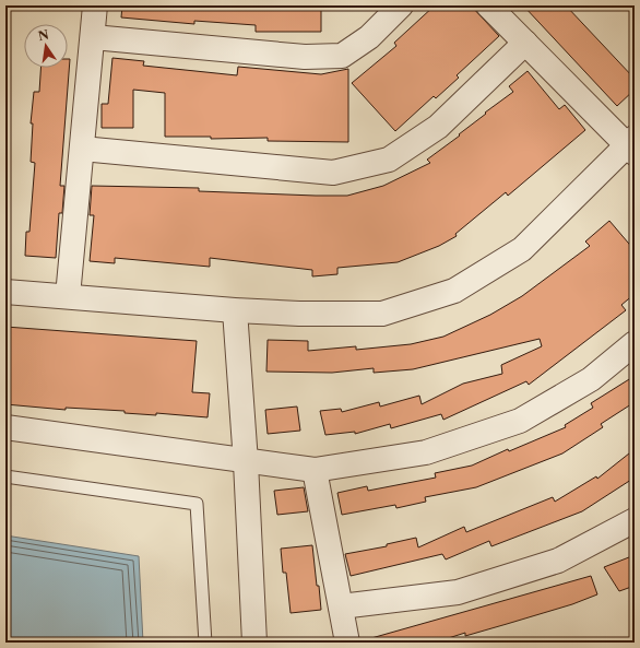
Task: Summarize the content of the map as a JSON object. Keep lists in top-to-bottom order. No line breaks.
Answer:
{"north":"top"}
